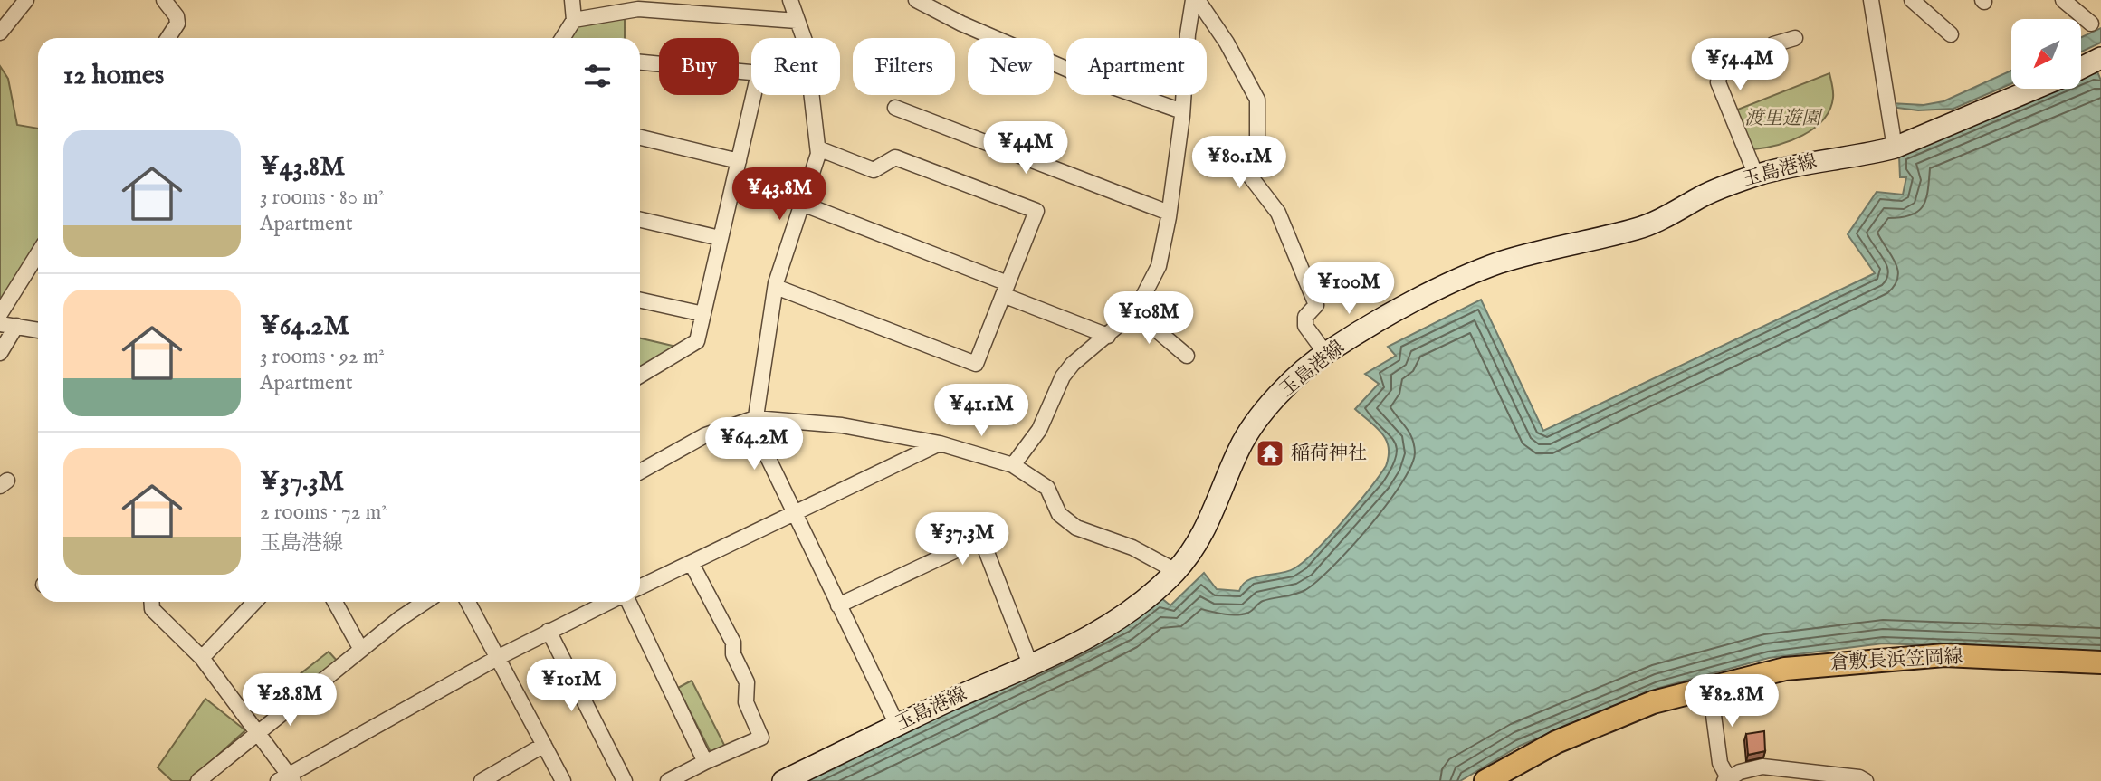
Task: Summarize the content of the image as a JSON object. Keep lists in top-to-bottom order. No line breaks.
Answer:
{"streets":{"main road":["玉島港線","倉敷長浜笠岡線"]},"parks":["渡里遊園"],"places":{"temple":["稲荷神社"]},"north":"bottom left","page":{"price":["¥54.4M","¥44M","¥80.1M","¥43.8M","¥100M","¥108M","¥41.1M","¥64.2M","¥37.3M","¥101M","¥28.8M","¥82.8M"],"chip":["Buy","Rent","Filters","New","Apartment"],"heading":"12 homes","list":[{"name":"¥43.8M","note":"3 rooms · 80 m² · Apartment"},{"name":"¥64.2M","note":"3 rooms · 92 m² · Apartment"},{"name":"¥37.3M","note":"2 rooms · 72 m² · 玉島港線"}]}}
